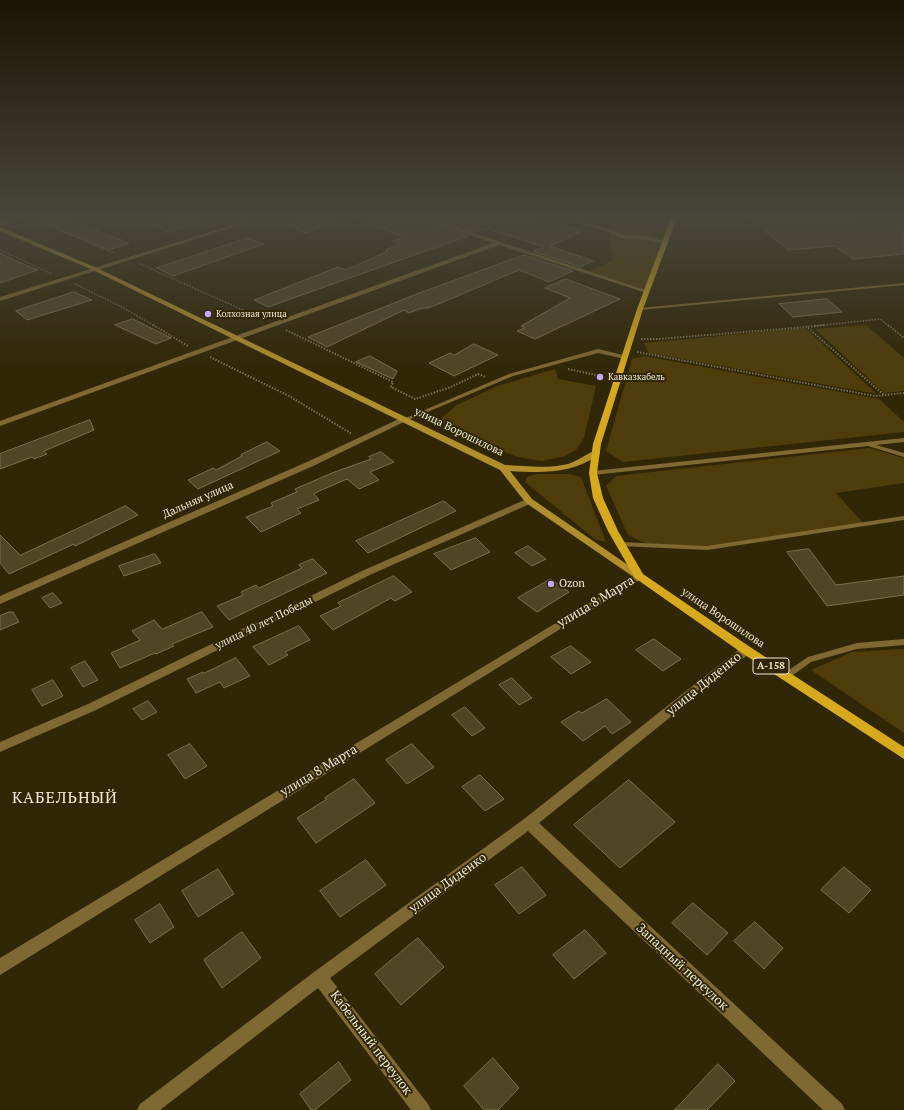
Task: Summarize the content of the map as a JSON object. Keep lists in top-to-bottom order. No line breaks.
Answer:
{"streets":{"main road":["улица Ворошилова","А-158"],"street":["Дальняя улица","улица 8 Марта","улица 40 лет Победы","улица Диденко","Западный переулок","Кабельный переулок"]},"crossings":[["улица Ворошилова","Дальняя улица"],["улица Ворошилова","улица 8 Марта"],["улица Ворошилова","улица 40 лет Победы"],["улица Ворошилова","А-158"],["улица Ворошилова","улица Диденко"],["улица 8 Марта","А-158"],["улица Диденко","Западный переулок"],["улица Диденко","Кабельный переулок"]],"districts":["КАБЕЛЬНЫЙ"],"places":["Колхозная улица","Кавказкабель","Ozon"]}
